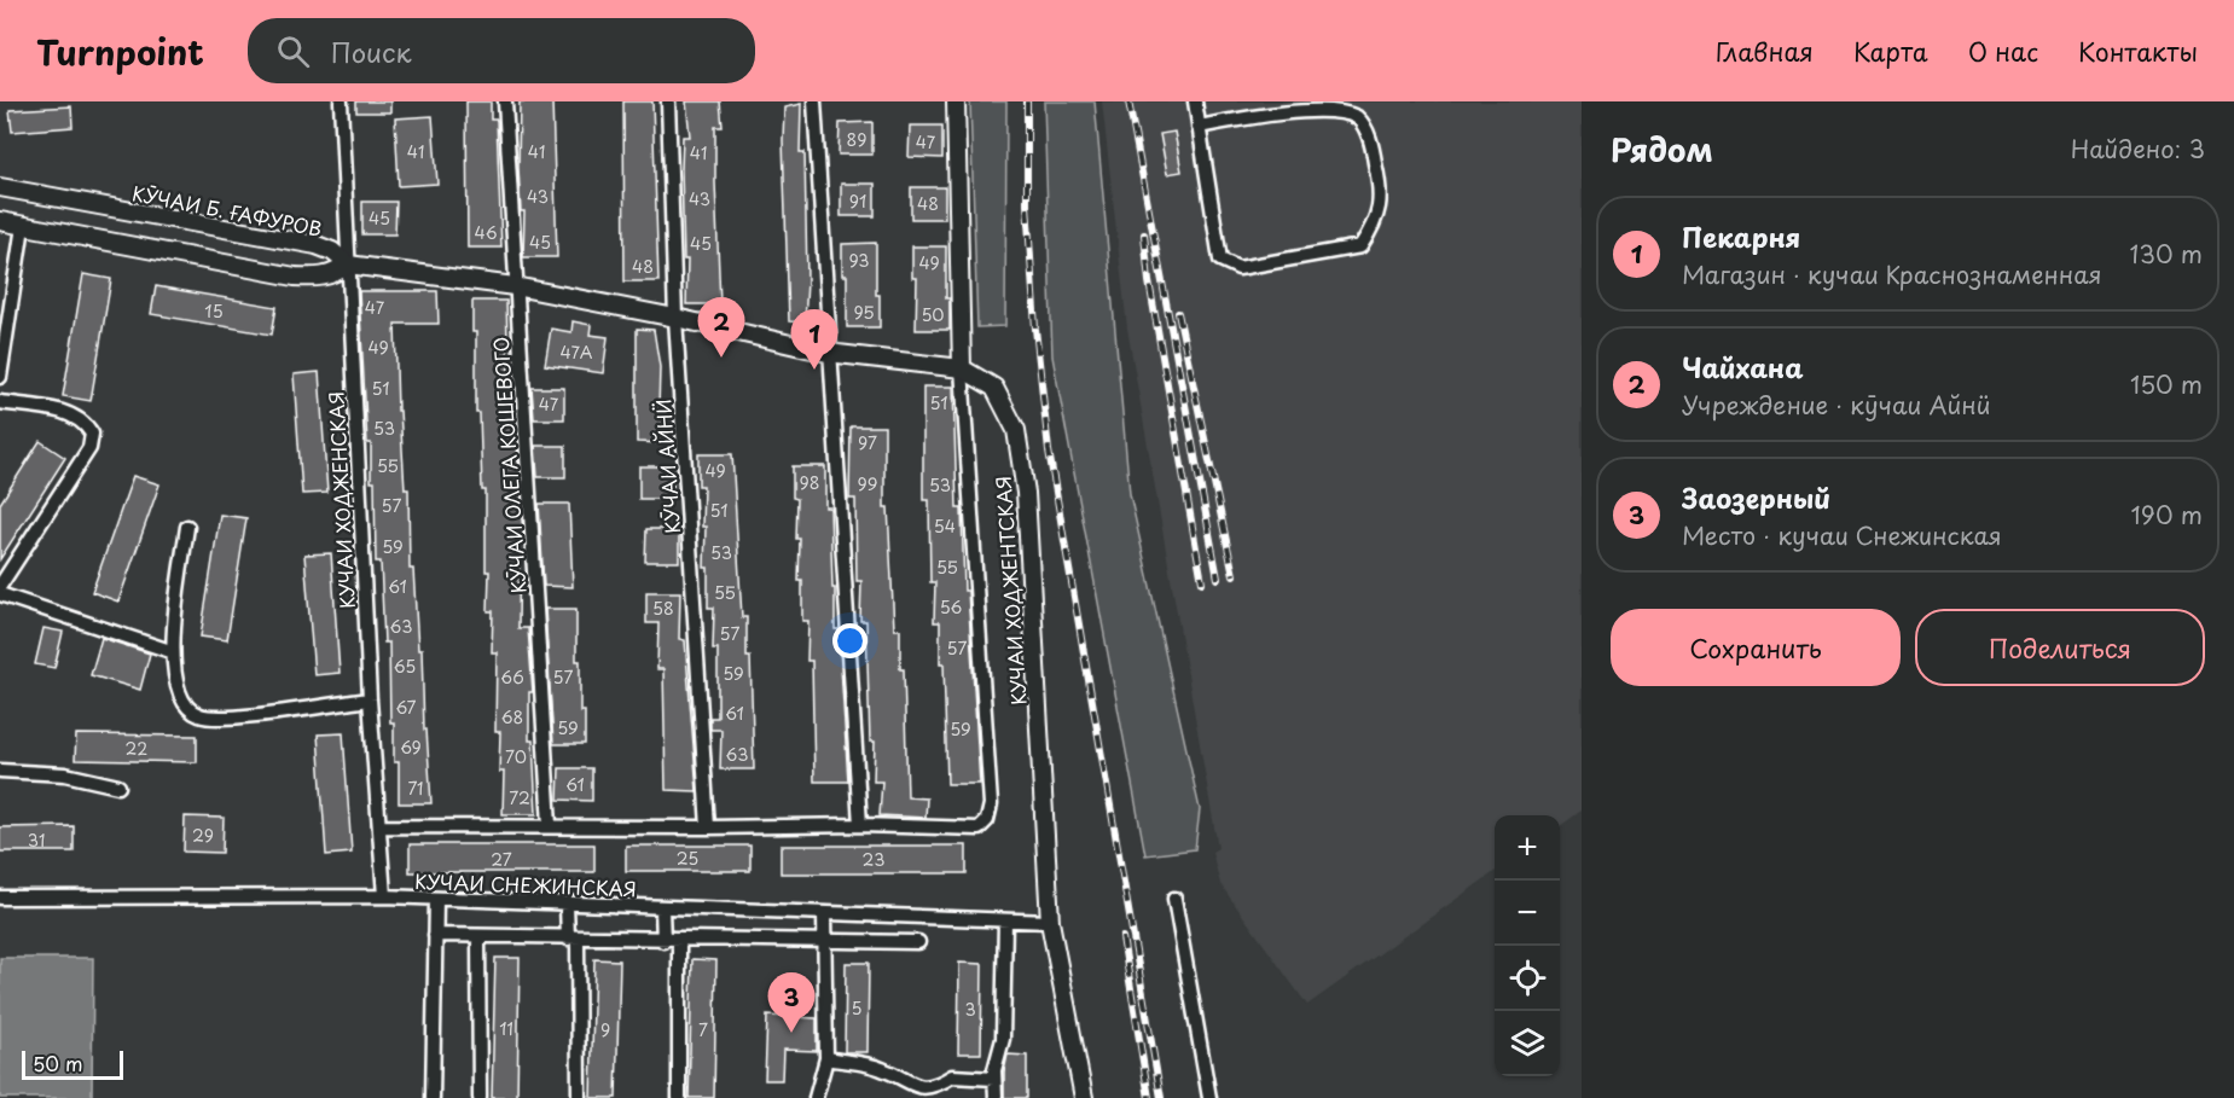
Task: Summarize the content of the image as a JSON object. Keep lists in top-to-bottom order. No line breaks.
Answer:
{"streets":{"main road":["КӮЧАИ Б. ҒАФУРОВ","КУЧАИ ХОДЖЕНТСКАЯ"],"street":["КӮЧАИ ОЛЕГА КОШЕВОГО","КӮЧАИ АЙНӢ","КУЧАИ ХОДЖЕНСКАЯ","КУЧАИ СНЕЖИНСКАЯ"]},"crossings":[["КӮЧАИ Б. ҒАФУРОВ","КУЧАИ ХОДЖЕНСКАЯ"],["КУЧАИ ХОДЖЕНСКАЯ","КУЧАИ СНЕЖИНСКАЯ"],["КУЧАИ ХОДЖЕНТСКАЯ","КУЧАИ СНЕЖИНСКАЯ"]],"house_numbers":["89","47","41","41","41","43","43","91","48","45","46","45","45","93","49","48","47","15","95","50","49","47А","51","51","47","53","97","55","49","98","99","53","57","51","54","59","53","55","61","55","56","58","63","57","57","65","59","66","57","67","61","68","59","59","69","22","63","70","61","71","72","29","31","25","27","23","5","3","11","9","7"],"scale_bar":"50 m","page":{"header":"Turnpoint","search":"Поиск","nav":["Главная","Карта","О нас","Контакты"],"heading":["Рядом","Найдено: 3"],"list":[{"mark":"1","name":"Пекарня","note":"Магазин · кучаи Краснознаменная","value":"130 m"},{"mark":"2","name":"Чайхана","note":"Учреждение · кӯчаи Айнӣ","value":"150 m"},{"mark":"3","name":"Заозерный","note":"Место · кучаи Снежинская","value":"190 m"}],"pins":["2","1","3"],"buttons":["Сохранить","Поделиться"],"map_buttons":["+","−"],"scale":"50 m"}}
